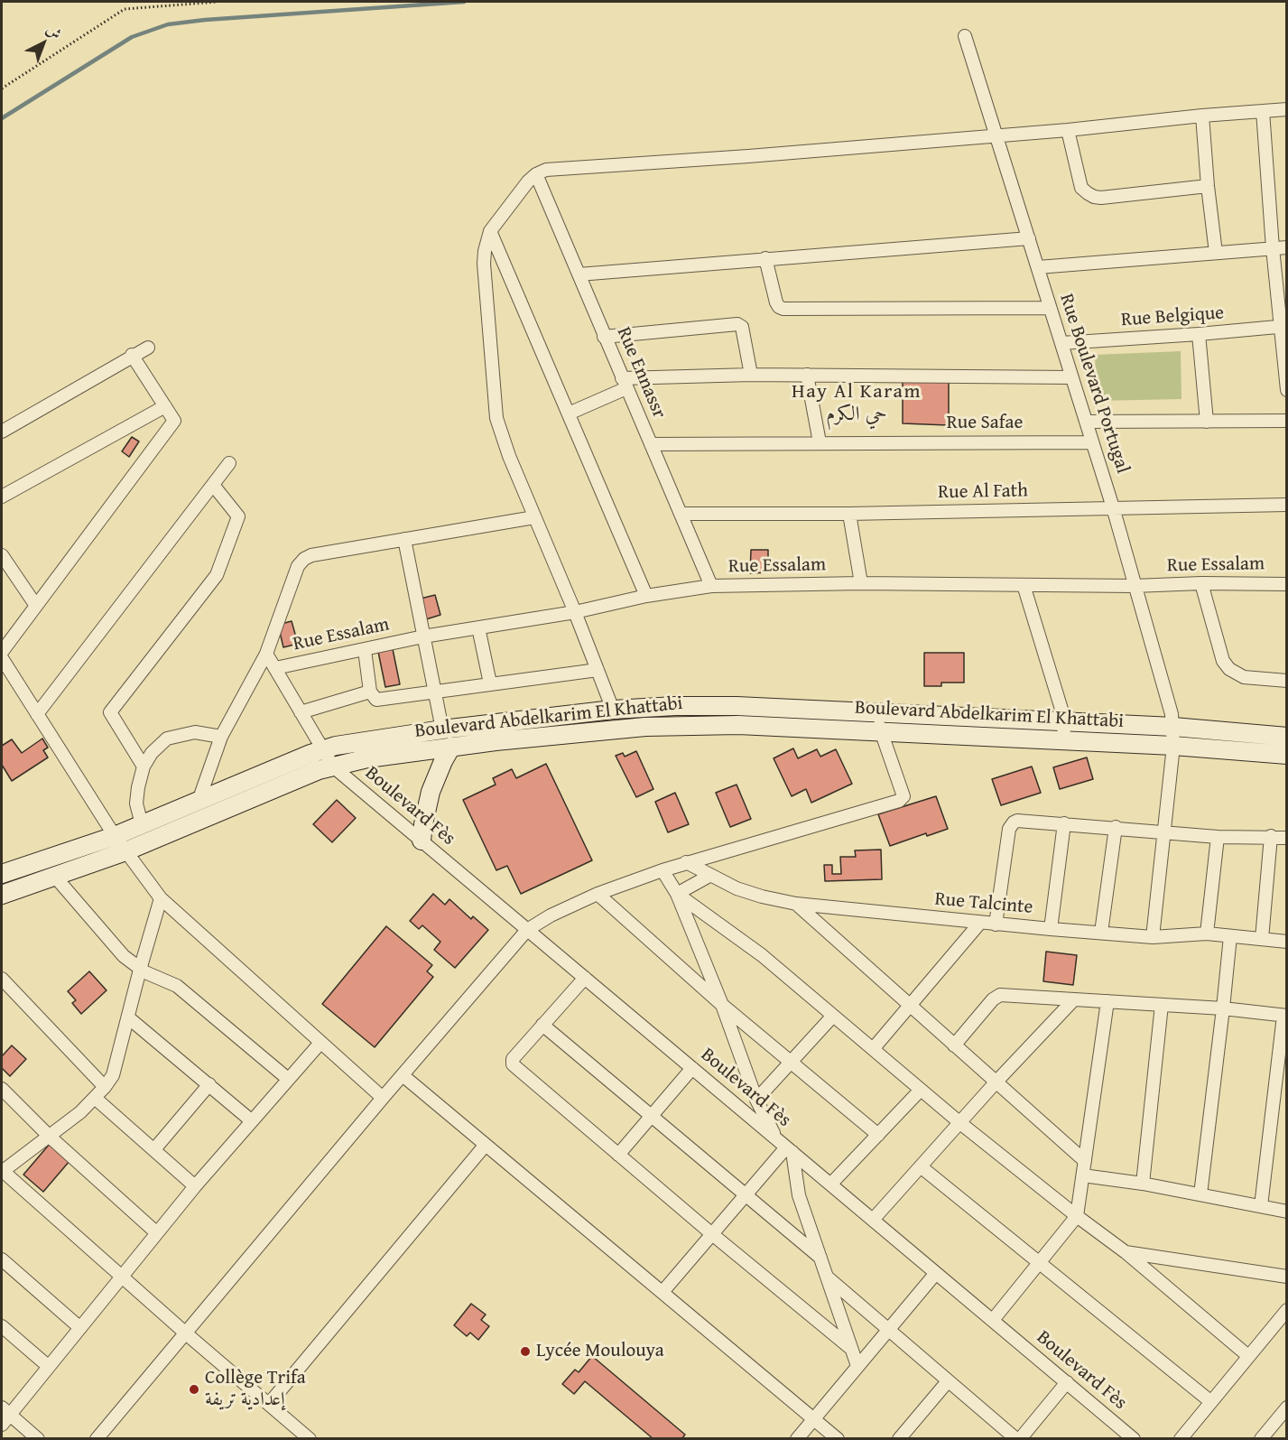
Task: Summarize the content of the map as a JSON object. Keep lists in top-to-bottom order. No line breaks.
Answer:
{"streets":{"street":["Rue Belgique","Rue Ennassr","Rue Boulevard Portugal","Rue Safae","Rue Al Fath","Rue Essalam","Boulevard Abdelkarim El Khattabi","Boulevard Fès","Rue Talcinte"]},"crossings":[["Rue Belgique","Rue Boulevard Portugal"],["Rue Ennassr","Rue Safae"],["Rue Ennassr","Rue Al Fath"],["Rue Ennassr","Rue Essalam"],["Rue Boulevard Portugal","Rue Safae"],["Rue Boulevard Portugal","Rue Al Fath"],["Rue Boulevard Portugal","Rue Essalam"],["Rue Boulevard Portugal","Boulevard Abdelkarim El Khattabi"],["Rue Boulevard Portugal","Rue Talcinte"],["Rue Essalam","Boulevard Fès"],["Boulevard Abdelkarim El Khattabi","Boulevard Fès"]],"districts":["Hay Al Karam حي الكرم"],"places":["Lycée Moulouya","Collège Trifa إعدادية تريفة"],"north":"top right"}
